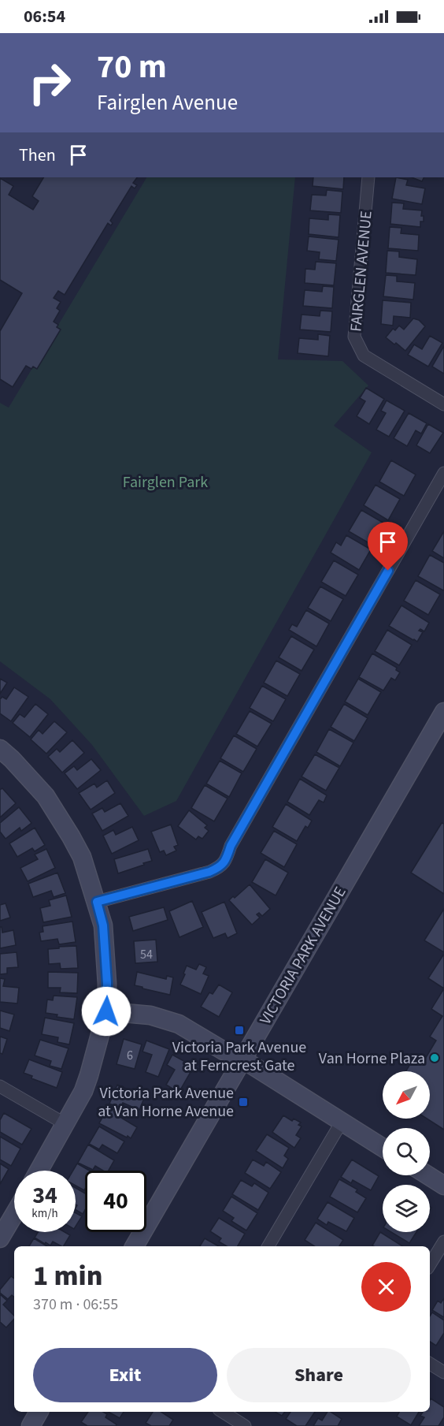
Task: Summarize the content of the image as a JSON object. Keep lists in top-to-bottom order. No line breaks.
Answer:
{"streets":{"street":["FAIRGLEN AVENUE","VICTORIA PARK AVENUE"]},"parks":["Fairglen Park"],"places":{"transit":["Victoria Park Avenue at Ferncrest Gate","Victoria Park Avenue at Van Horne Avenue"],"other":["Van Horne Plaza"]},"house_numbers":["54","6"],"north":"bottom left","page":{"status":"06:54","turn":["70 m","Fairglen Avenue"],"then":"Then","speed":"34 km/h","limit":"40","heading":["1 min","370 m · 06:55"],"buttons":["Exit","Share"]}}
